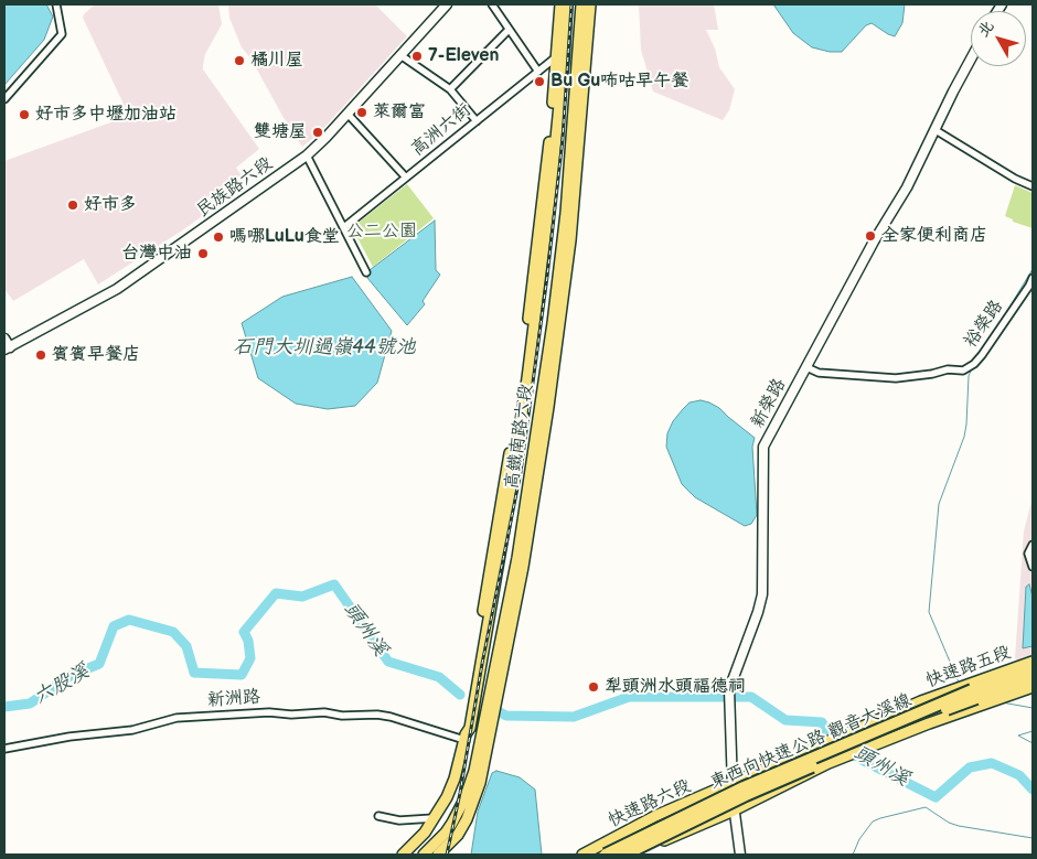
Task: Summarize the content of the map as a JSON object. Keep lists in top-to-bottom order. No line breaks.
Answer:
{"streets":{"highway":["東西向快速公路 觀音大溪線"],"main road":["高鐵南路六段","快速路五段","快速路六段"],"street":["高洲六街","民族路六段","裕榮路","新榮路","新洲路"]},"crossings":[["高洲六街","高鐵南路六段"],["裕榮路","新榮路"],["新榮路","快速路五段"],["新榮路","快速路六段"],["高鐵南路六段","新洲路"],["快速路五段","快速路六段"]],"water":["石門大圳過嶺44號池","頭州溪","六股溪"],"parks":["公二公園"],"places":["7-Eleven","橘川屋","Bu Gu咘咕早午餐","萊爾富","好市多中壢加油站","雙塘屋","好市多","全家便利商店","嗎哪LuLu食堂","台灣中油","賓賓早餐店","犁頭洲水頭福德祠"],"north":"top left"}
